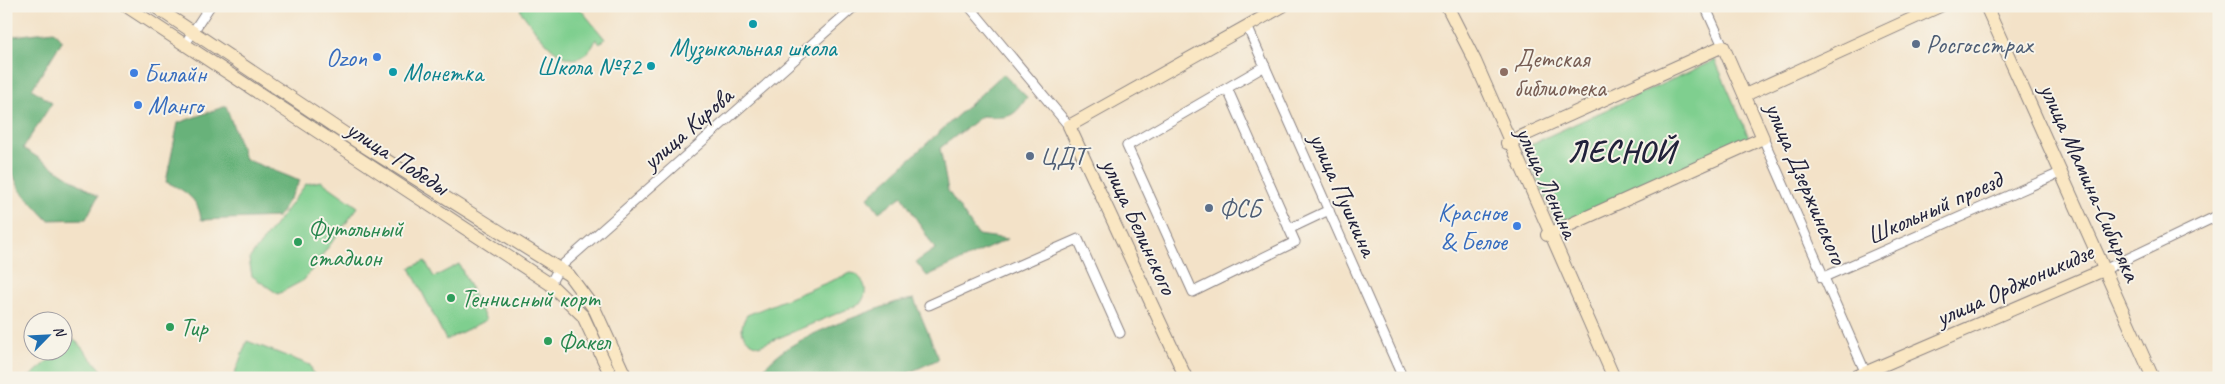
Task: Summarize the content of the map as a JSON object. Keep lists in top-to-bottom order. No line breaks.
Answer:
{"streets":{"street":["улица Кирова","улица Победы","улица Ленина","улица Мамина-Сибиряка","улица Дзержинского","улица Пушкина","Школьный проезд","улица Белинского","улица Орджоникидзе"]},"crossings":[["улица Кирова","улица Победы"],["улица Мамина-Сибиряка","Школьный проезд"],["улица Мамина-Сибиряка","улица Орджоникидзе"],["улица Дзержинского","Школьный проезд"],["улица Дзержинского","улица Орджоникидзе"]],"districts":["ЛЕСНОЙ"],"places":["Музыкальная школа","Росгосстрах","Ozon","Школа №72","Монетка","Детская библиотека","Билайн","Манго","ЦДТ","ФСБ","Красное & Белое","Футольный стадион","Теннисный корт","Тир","Факел"],"north":"top right"}
